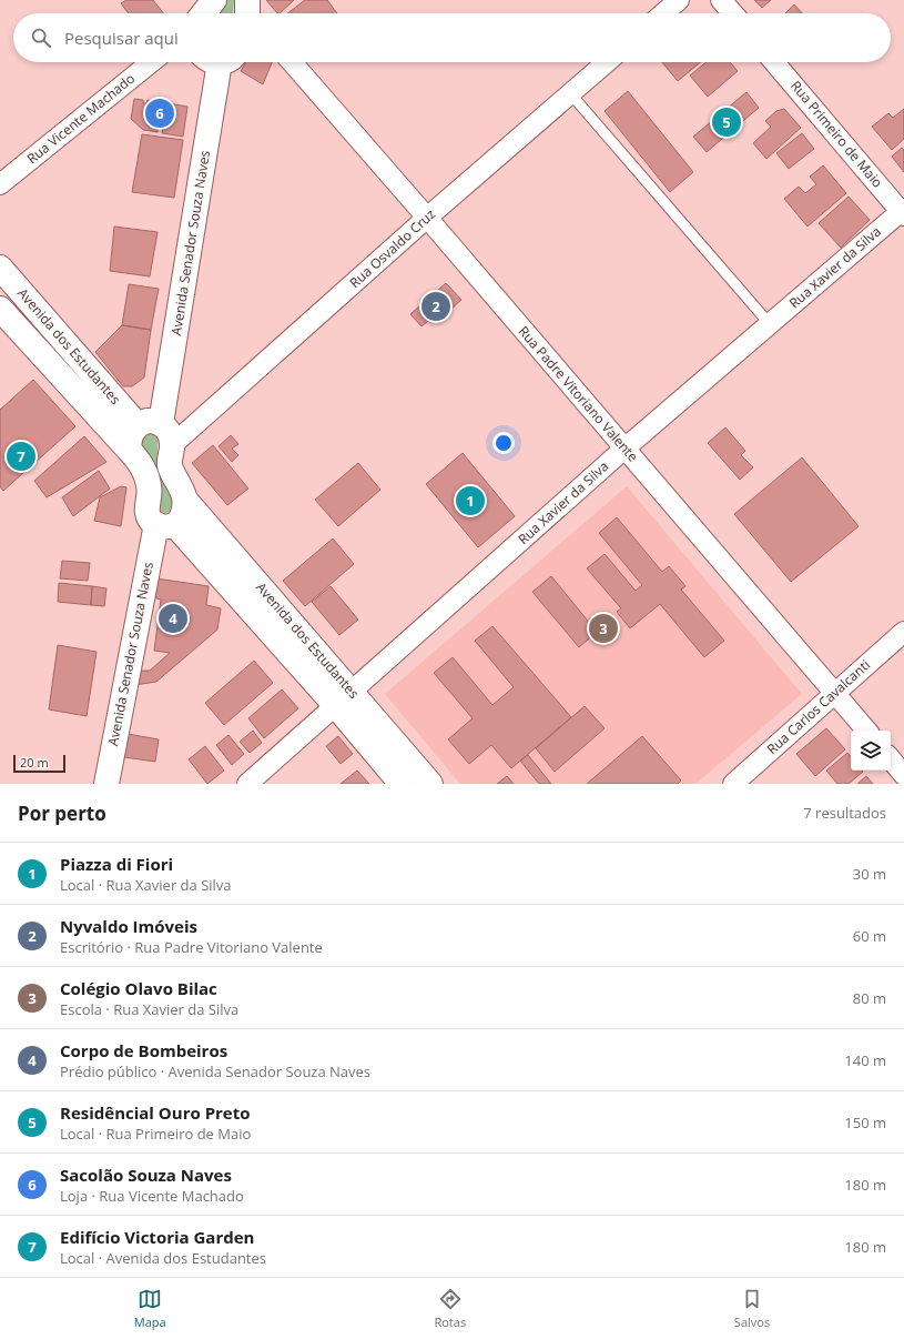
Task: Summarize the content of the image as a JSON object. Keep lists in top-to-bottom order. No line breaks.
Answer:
{"streets":{"street":["Rua Vicente Machado","Rua Primeiro de Maio","Avenida Senador Souza Naves","Rua Osvaldo Cruz","Rua Xavier da Silva","Avenida dos Estudantes","Rua Padre Vitoriano Valente","Rua Carlos Cavalcanti"]},"crossings":[["Rua Primeiro de Maio","Rua Xavier da Silva"],["Avenida Senador Souza Naves","Avenida dos Estudantes"],["Rua Osvaldo Cruz","Avenida dos Estudantes"],["Rua Osvaldo Cruz","Rua Padre Vitoriano Valente"],["Rua Xavier da Silva","Avenida dos Estudantes"],["Rua Xavier da Silva","Rua Padre Vitoriano Valente"],["Rua Padre Vitoriano Valente","Rua Carlos Cavalcanti"]],"scale_bar":"20 m","page":{"search":"Pesquisar aqui","pins":["6","5","2","7","1","4","3"],"scale":"20 m","heading":["Por perto","7 resultados"],"list":[{"mark":"1","name":"Piazza di Fiori","note":"Local · Rua Xavier da Silva","value":"30 m"},{"mark":"2","name":"Nyvaldo Imóveis","note":"Escritório · Rua Padre Vitoriano Valente","value":"60 m"},{"mark":"3","name":"Colégio Olavo Bilac","note":"Escola · Rua Xavier da Silva","value":"80 m"},{"mark":"4","name":"Corpo de Bombeiros","note":"Prédio público · Avenida Senador Souza Naves","value":"140 m"},{"mark":"5","name":"Residêncial Ouro Preto","note":"Local · Rua Primeiro de Maio","value":"150 m"},{"mark":"6","name":"Sacolão Souza Naves","note":"Loja · Rua Vicente Machado","value":"180 m"},{"mark":"7","name":"Edifício Victoria Garden","note":"Local · Avenida dos Estudantes","value":"180 m"}],"nav":["Mapa","Rotas","Salvos"]}}
